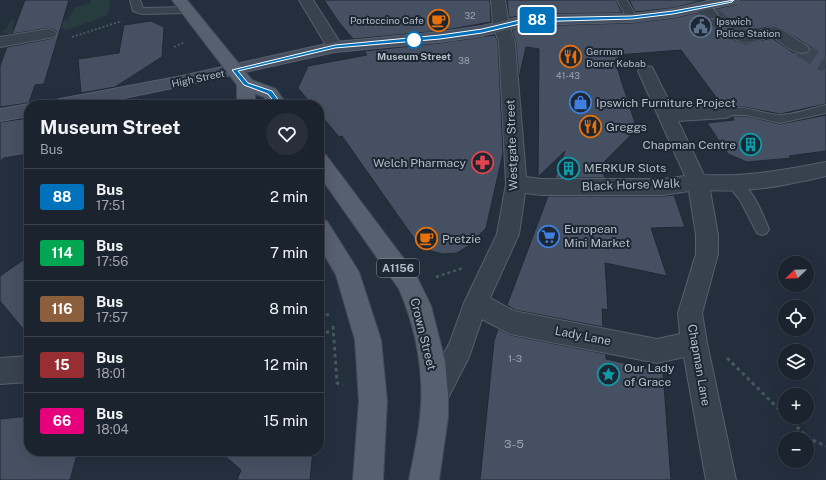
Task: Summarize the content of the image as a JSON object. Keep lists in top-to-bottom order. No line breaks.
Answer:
{"streets":{"main road":["A1156","Crown Street"],"street":["High Street","Westgate Street","Black Horse Walk","Lady Lane","Chapman Lane"]},"crossings":[["High Street","Westgate Street"],["Westgate Street","Black Horse Walk"],["Westgate Street","A1156"],["Westgate Street","Crown Street"],["Westgate Street","Lady Lane"],["Black Horse Walk","Chapman Lane"],["A1156","Crown Street"],["Lady Lane","Chapman Lane"]],"places":{"cafe":["Portoccino Cafe","Pretzie"],"public building":["Ipswich Police Station"],"other":["Museum Street"],"restaurant":["German Doner Kebab","Greggs"],"shop":["Ipswich Furniture Project"],"building":["Chapman Centre","MERKUR Slots"],"pharmacy":["Welch Pharmacy"],"supermarket":["European Mini Market"],"place":["Our Lady of Grace"]},"lines":["bus line 88"],"house_numbers":["32","38","41-43","1-3","3-5"],"north":"bottom left","page":{"on_map":"88","heading":["Museum Street","Bus"],"list":[{"mark":"88","name":"Bus","note":"17:51","value":"2 min"},{"mark":"114","name":"Bus","note":"17:56","value":"7 min"},{"mark":"116","name":"Bus","note":"17:57","value":"8 min"},{"mark":"15","name":"Bus","note":"18:01","value":"12 min"},{"mark":"66","name":"Bus","note":"18:04","value":"15 min"}],"map_buttons":["+","−"]}}
